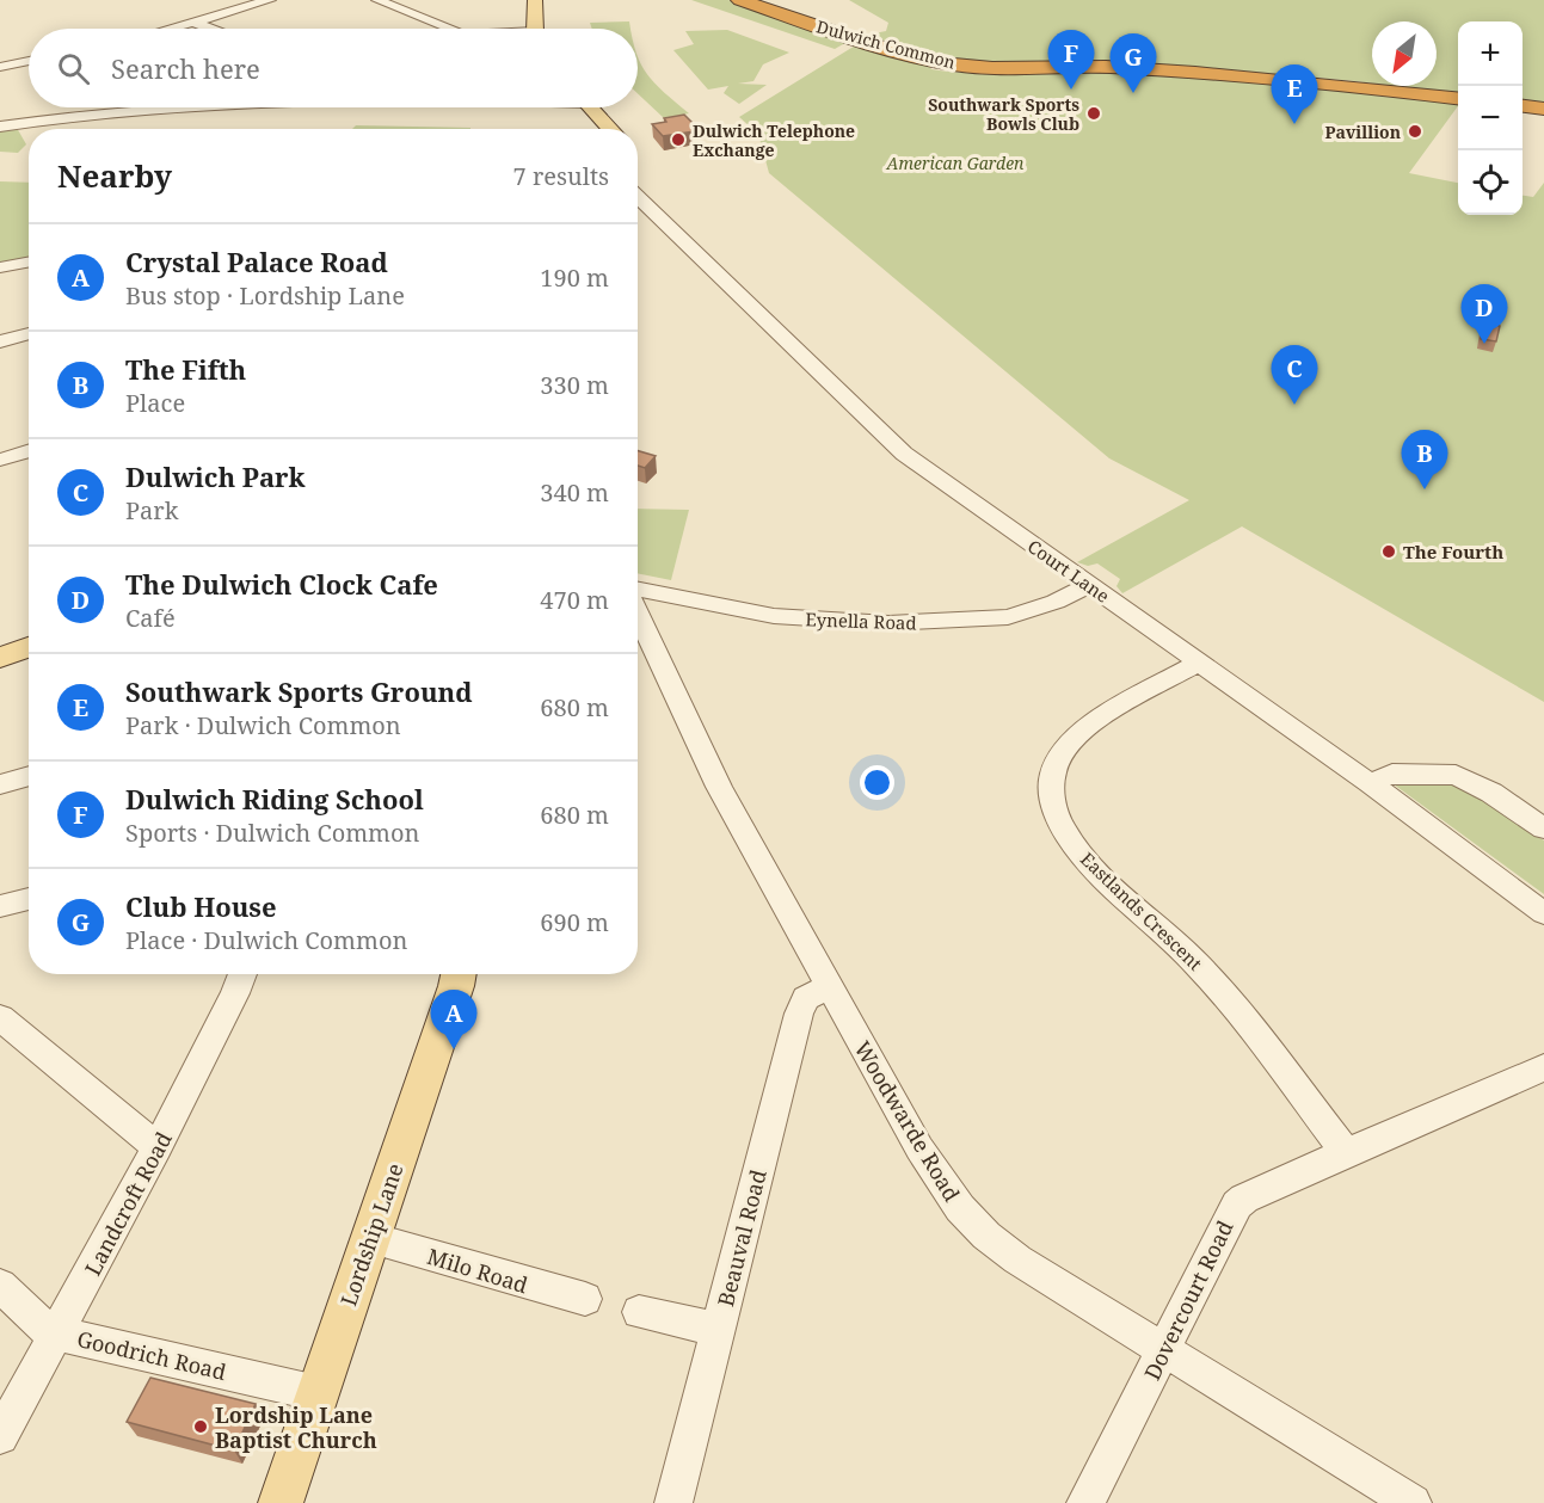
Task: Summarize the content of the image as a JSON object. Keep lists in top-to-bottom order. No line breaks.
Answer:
{"streets":{"highway":["Dulwich Common"],"main road":["Lordship Lane"],"street":["Court Lane","Eynella Road","Eastlands Crescent","Woodwarde Road","Landcroft Road","Beauval Road","Milo Road","Dovercourt Road","Goodrich Road"]},"crossings":[["Court Lane","Eynella Road"],["Court Lane","Eastlands Crescent"],["Eastlands Crescent","Dovercourt Road"],["Woodwarde Road","Beauval Road"],["Woodwarde Road","Dovercourt Road"],["Landcroft Road","Goodrich Road"],["Lordship Lane","Milo Road"],["Lordship Lane","Goodrich Road"]],"parks":["American Garden"],"places":["Southwark Sports Bowls Club","Pavillion","Dulwich Telephone Exchange","The Fourth","Lordship Lane Baptist Church"],"north":"bottom left","page":{"map_buttons":["+","−"],"search":"Search here","pins":["F","G","E","D","C","B","A"],"heading":["Nearby","7 results"],"list":[{"mark":"A","name":"Crystal Palace Road","note":"Bus stop · Lordship Lane","value":"190 m"},{"mark":"B","name":"The Fifth","note":"Place","value":"330 m"},{"mark":"C","name":"Dulwich Park","note":"Park","value":"340 m"},{"mark":"D","name":"The Dulwich Clock Cafe","note":"Café","value":"470 m"},{"mark":"E","name":"Southwark Sports Ground","note":"Park · Dulwich Common","value":"680 m"},{"mark":"F","name":"Dulwich Riding School","note":"Sports · Dulwich Common","value":"680 m"},{"mark":"G","name":"Club House","note":"Place · Dulwich Common","value":"690 m"}]}}
